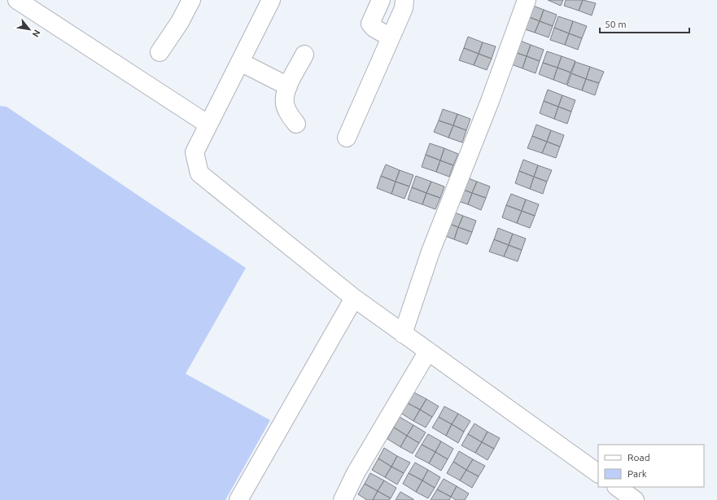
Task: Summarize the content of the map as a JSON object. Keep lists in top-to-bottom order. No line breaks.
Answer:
{"legend":["Road","Park"],"scale_bar":"50 m","north":"bottom right"}
